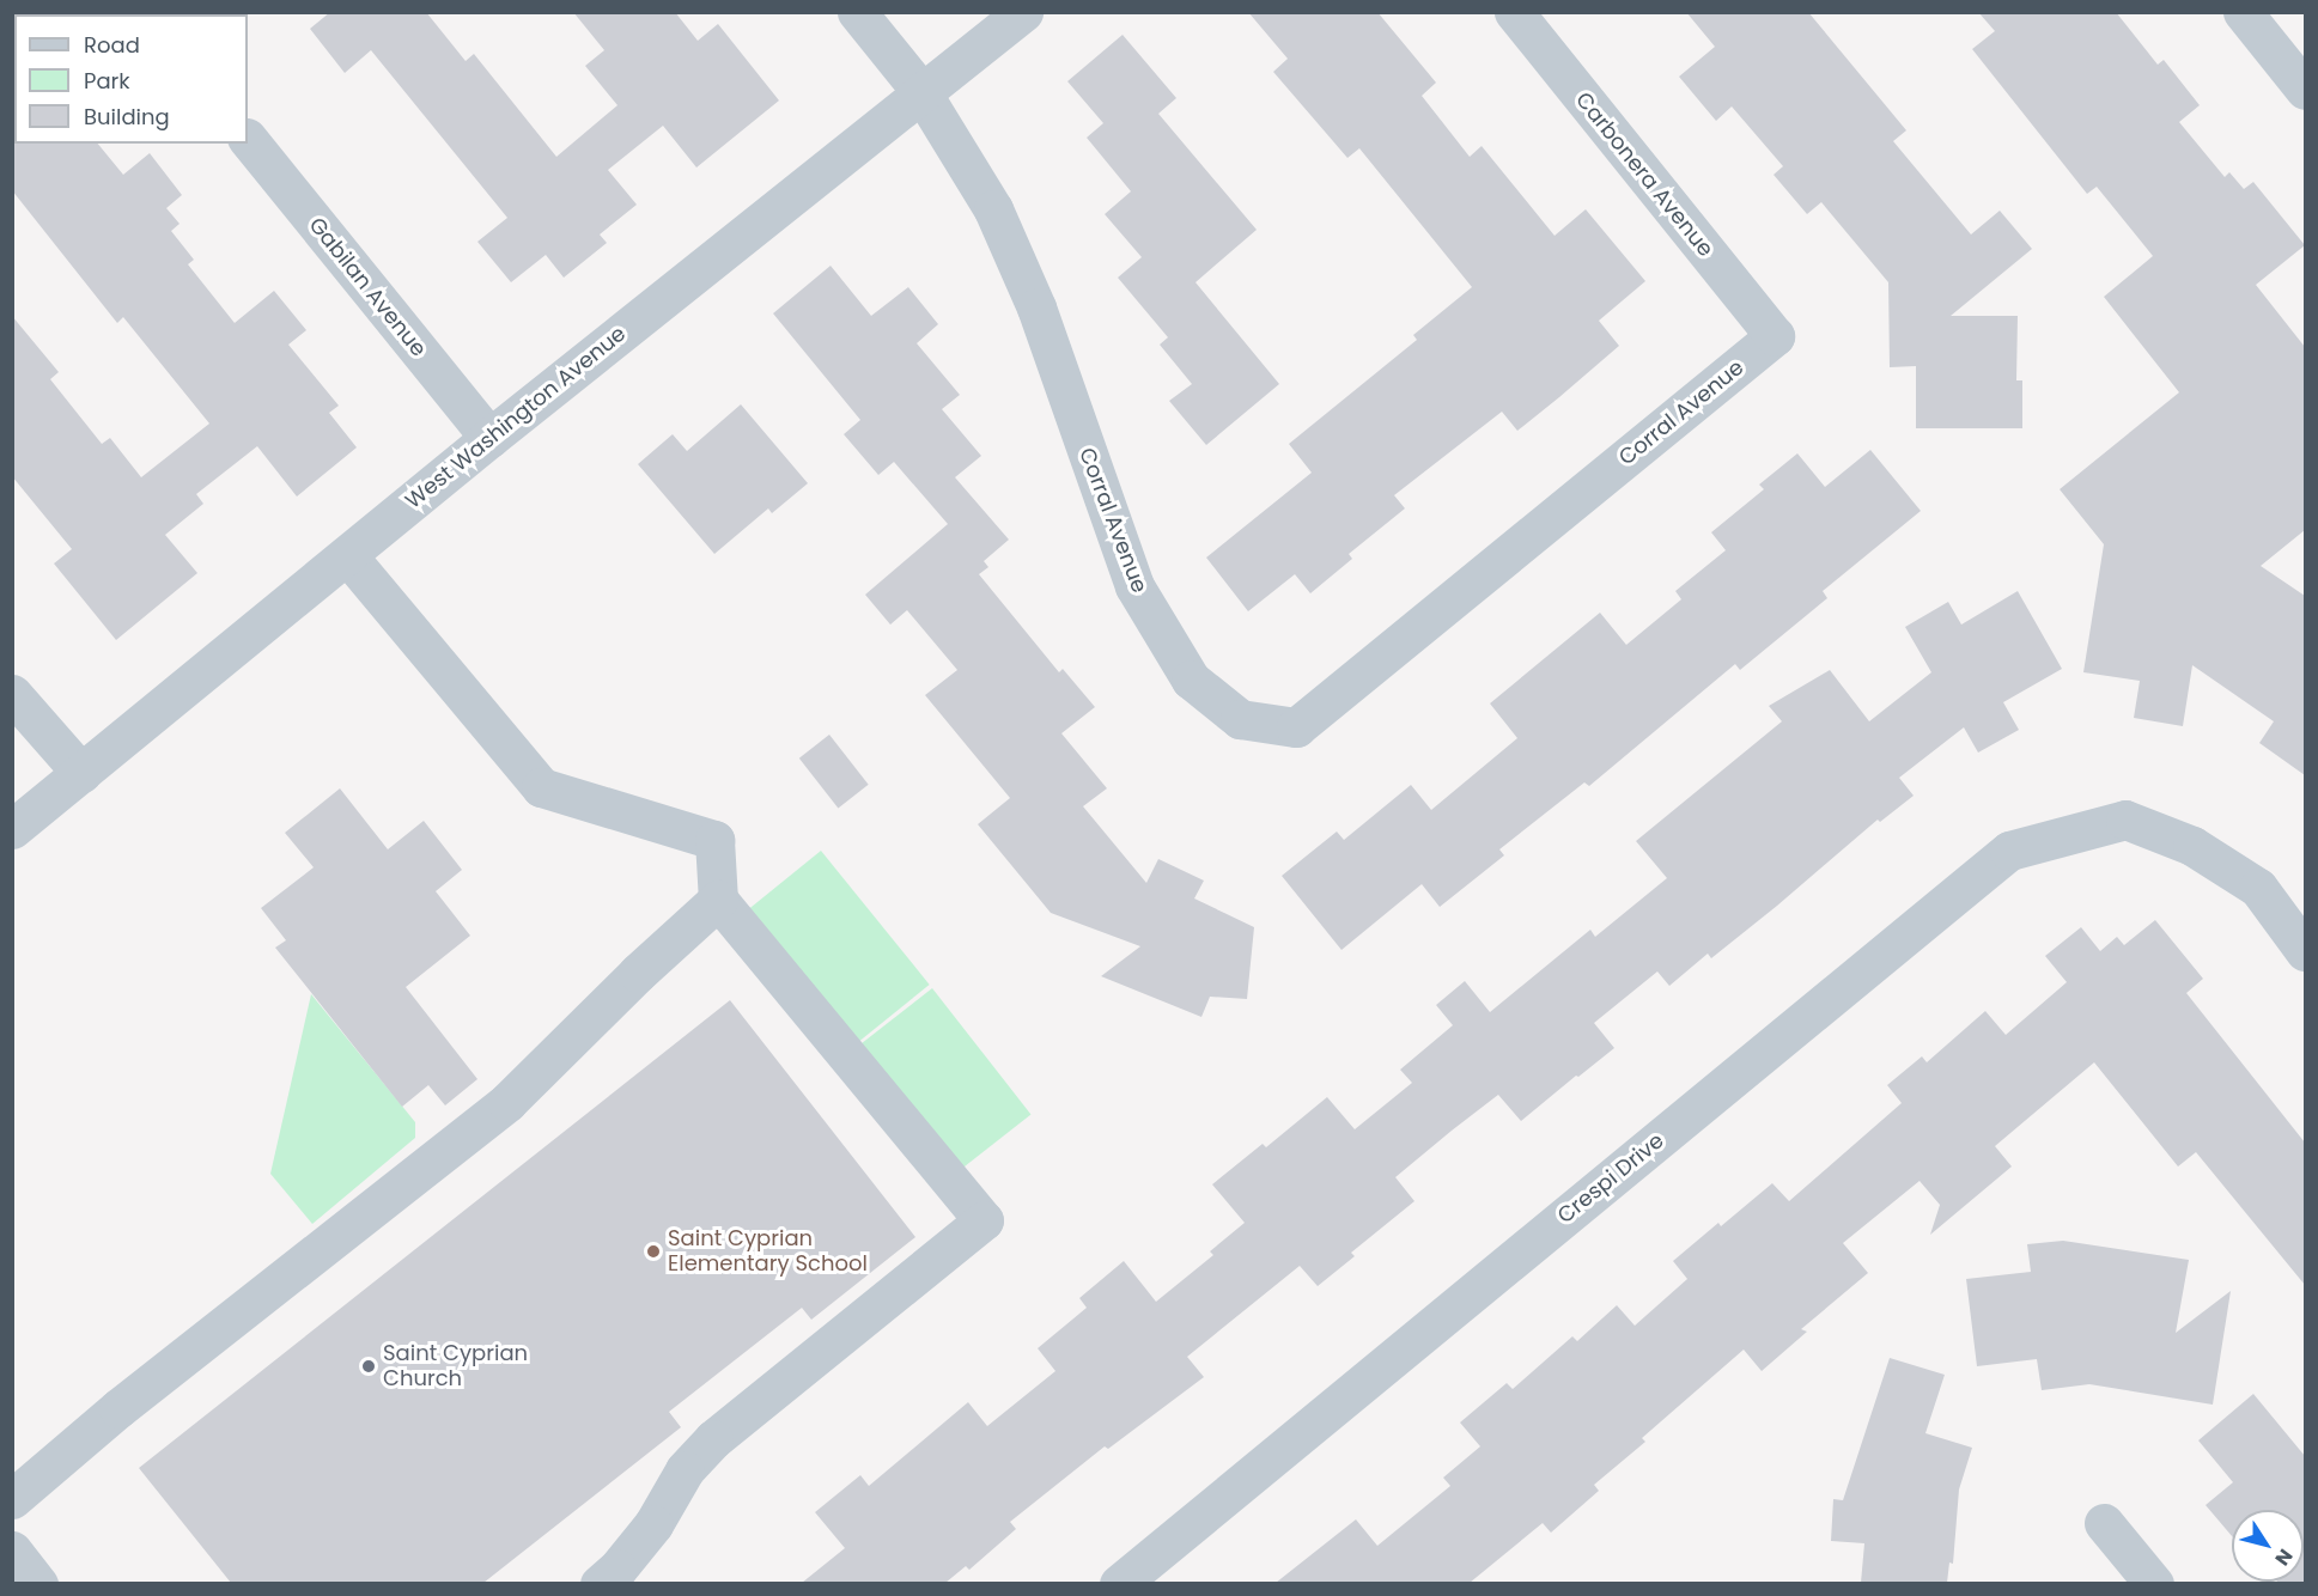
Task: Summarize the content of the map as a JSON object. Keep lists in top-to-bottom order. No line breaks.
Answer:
{"streets":{"street":["Carbonera Avenue","Gabilan Avenue","Corral Avenue","West Washington Avenue","Crespi Drive"]},"crossings":[["Carbonera Avenue","Corral Avenue"],["Gabilan Avenue","West Washington Avenue"],["Corral Avenue","West Washington Avenue"]],"places":["Saint Cyprian Elementary School","Saint Cyprian Church"],"legend":["Road","Park","Building"],"north":"bottom right"}
